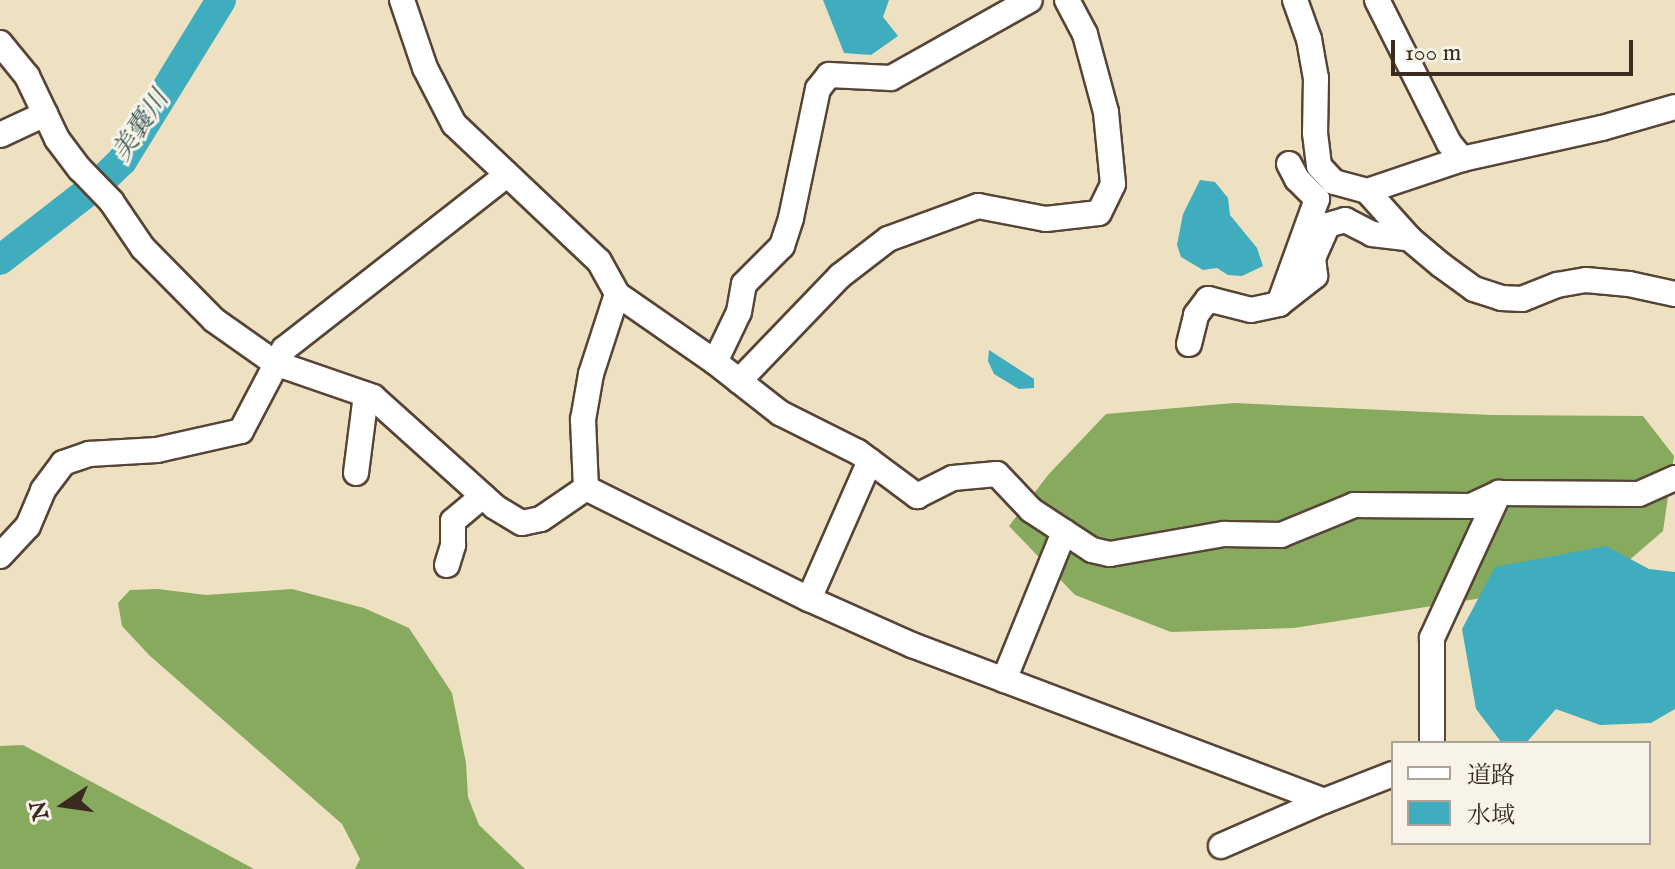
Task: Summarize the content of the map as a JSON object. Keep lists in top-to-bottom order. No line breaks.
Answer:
{"water":["美嚢川"],"legend":["道路","水域"],"scale_bar":"100 m","north":"left"}
